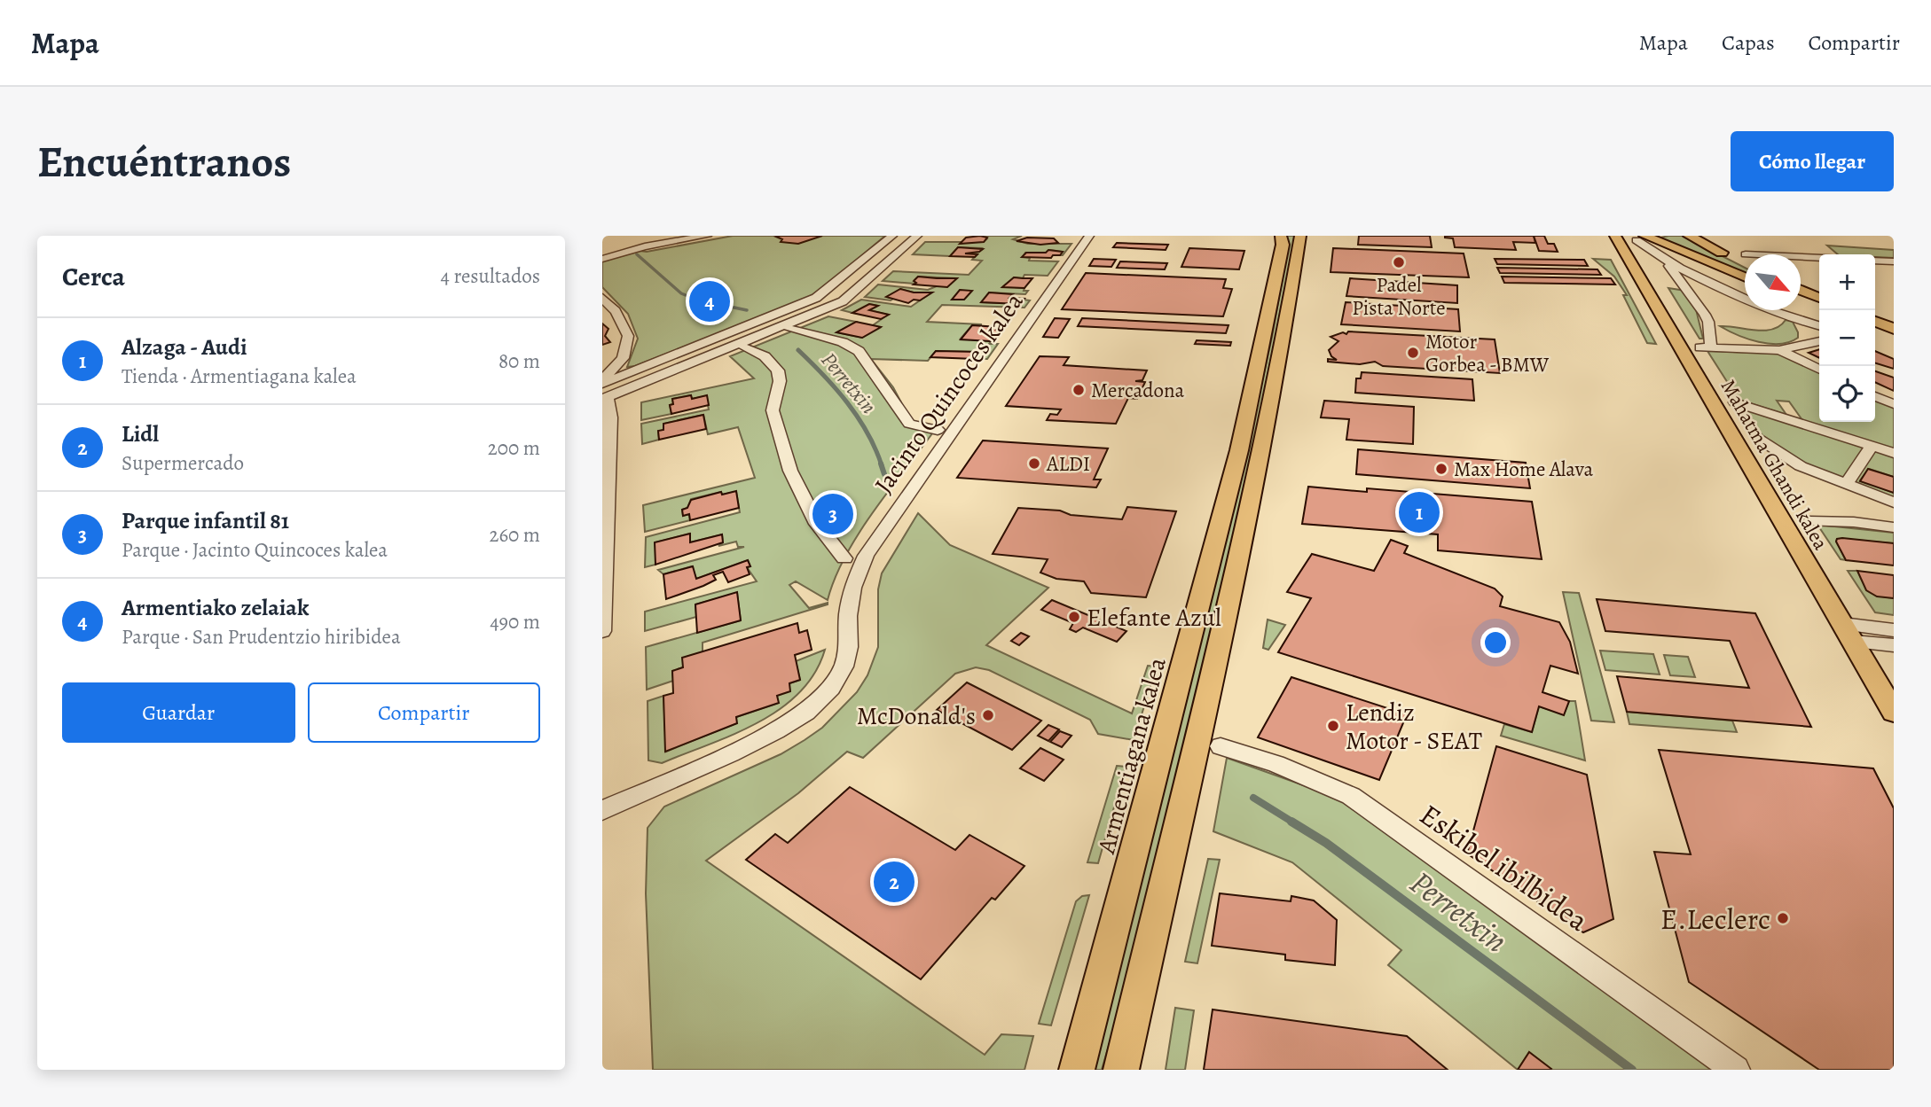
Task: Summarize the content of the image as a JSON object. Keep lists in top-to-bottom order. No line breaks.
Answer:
{"streets":{"main road":["Mahatma Ghandi kalea","Armentiagana kalea"],"street":["Jacinto Quincoces kalea","Eskibel ibilbidea"]},"water":["Perretxin"],"places":["Padel Pista Norte","Motor Gorbea - BMW","Mercadona","ALDI","Max Home Alava","Elefante Azul","McDonald's","Lendiz Motor - SEAT","E.Leclerc"],"north":"bottom right","page":{"header":"Mapa","nav":["Mapa","Capas","Compartir"],"buttons":["Cómo llegar",["Guardar","Compartir"]],"title":"Encuéntranos","heading":["Cerca","4 resultados"],"map_buttons":["+","−"],"pins":["4","1","3","2"],"list":[{"mark":"1","name":"Alzaga - Audi","note":"Tienda · Armentiagana kalea","value":"80 m"},{"mark":"2","name":"Lidl","note":"Supermercado","value":"200 m"},{"mark":"3","name":"Parque infantil 81","note":"Parque · Jacinto Quincoces kalea","value":"260 m"},{"mark":"4","name":"Armentiako zelaiak","note":"Parque · San Prudentzio hiribidea","value":"490 m"}]}}
